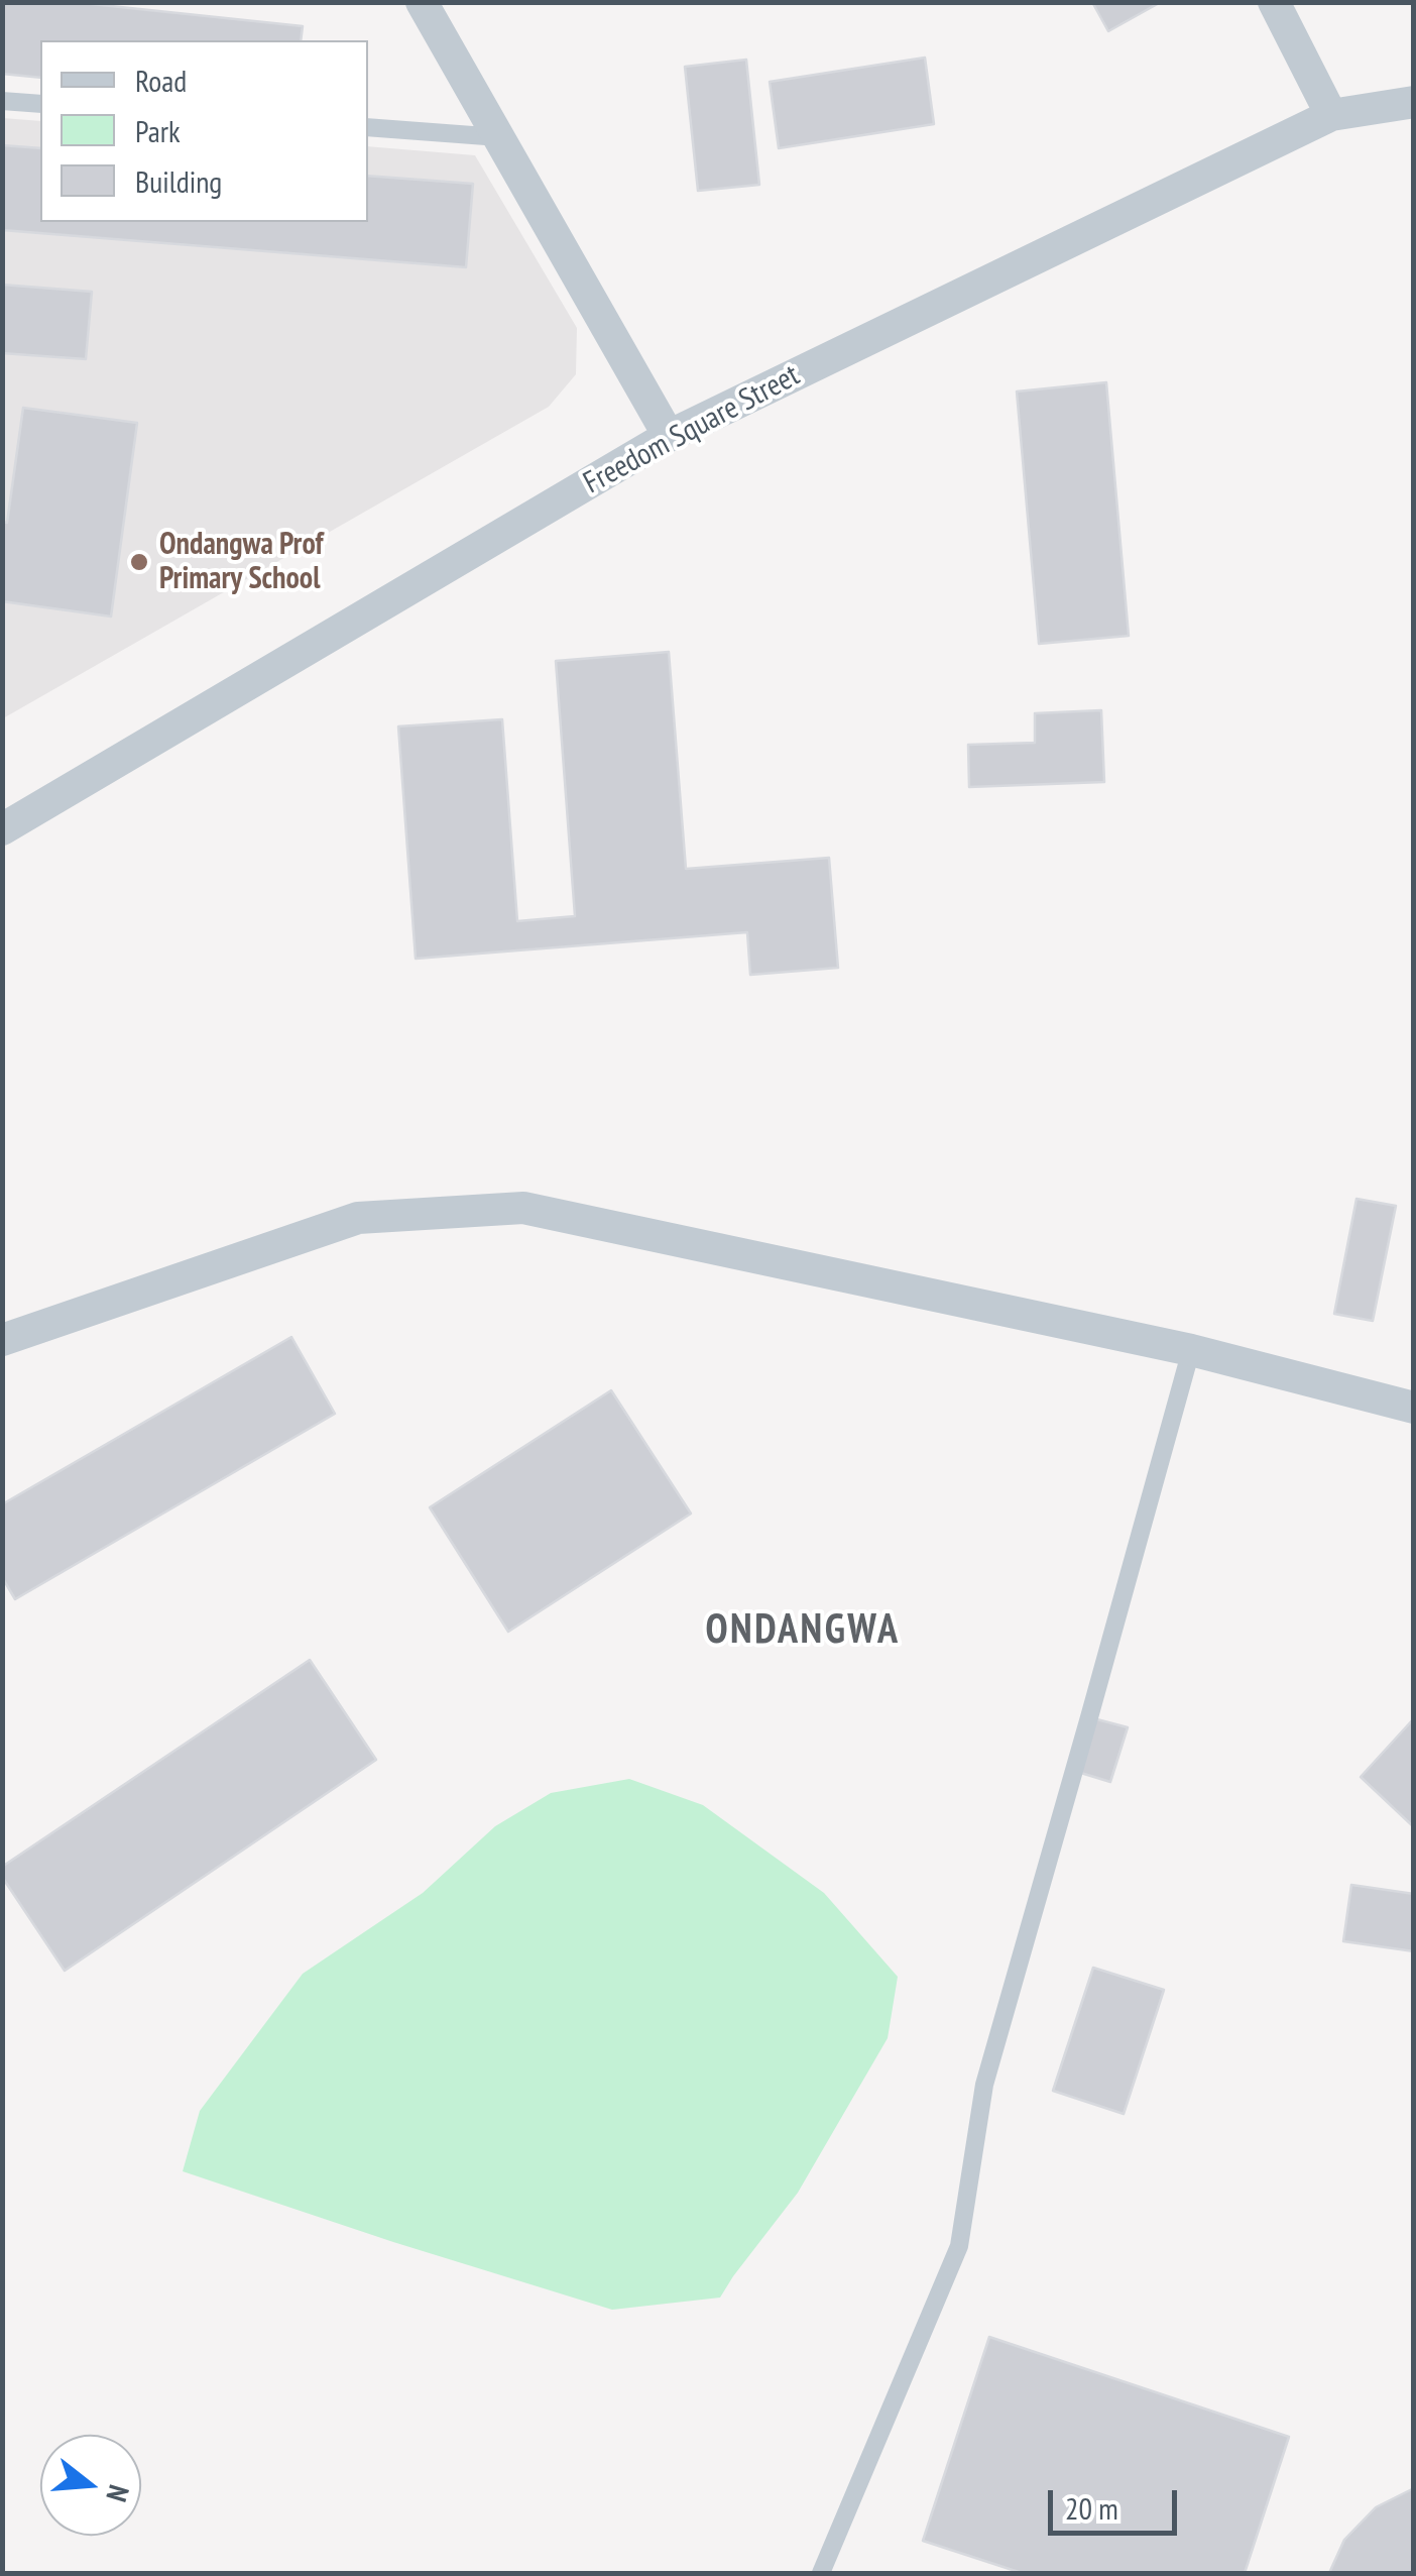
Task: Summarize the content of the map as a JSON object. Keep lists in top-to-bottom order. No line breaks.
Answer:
{"streets":{"street":["Freedom Square Street"]},"districts":["ONDANGWA"],"places":["Ondangwa Prof Primary School"],"legend":["Road","Park","Building"],"scale_bar":"20 m","north":"right"}
